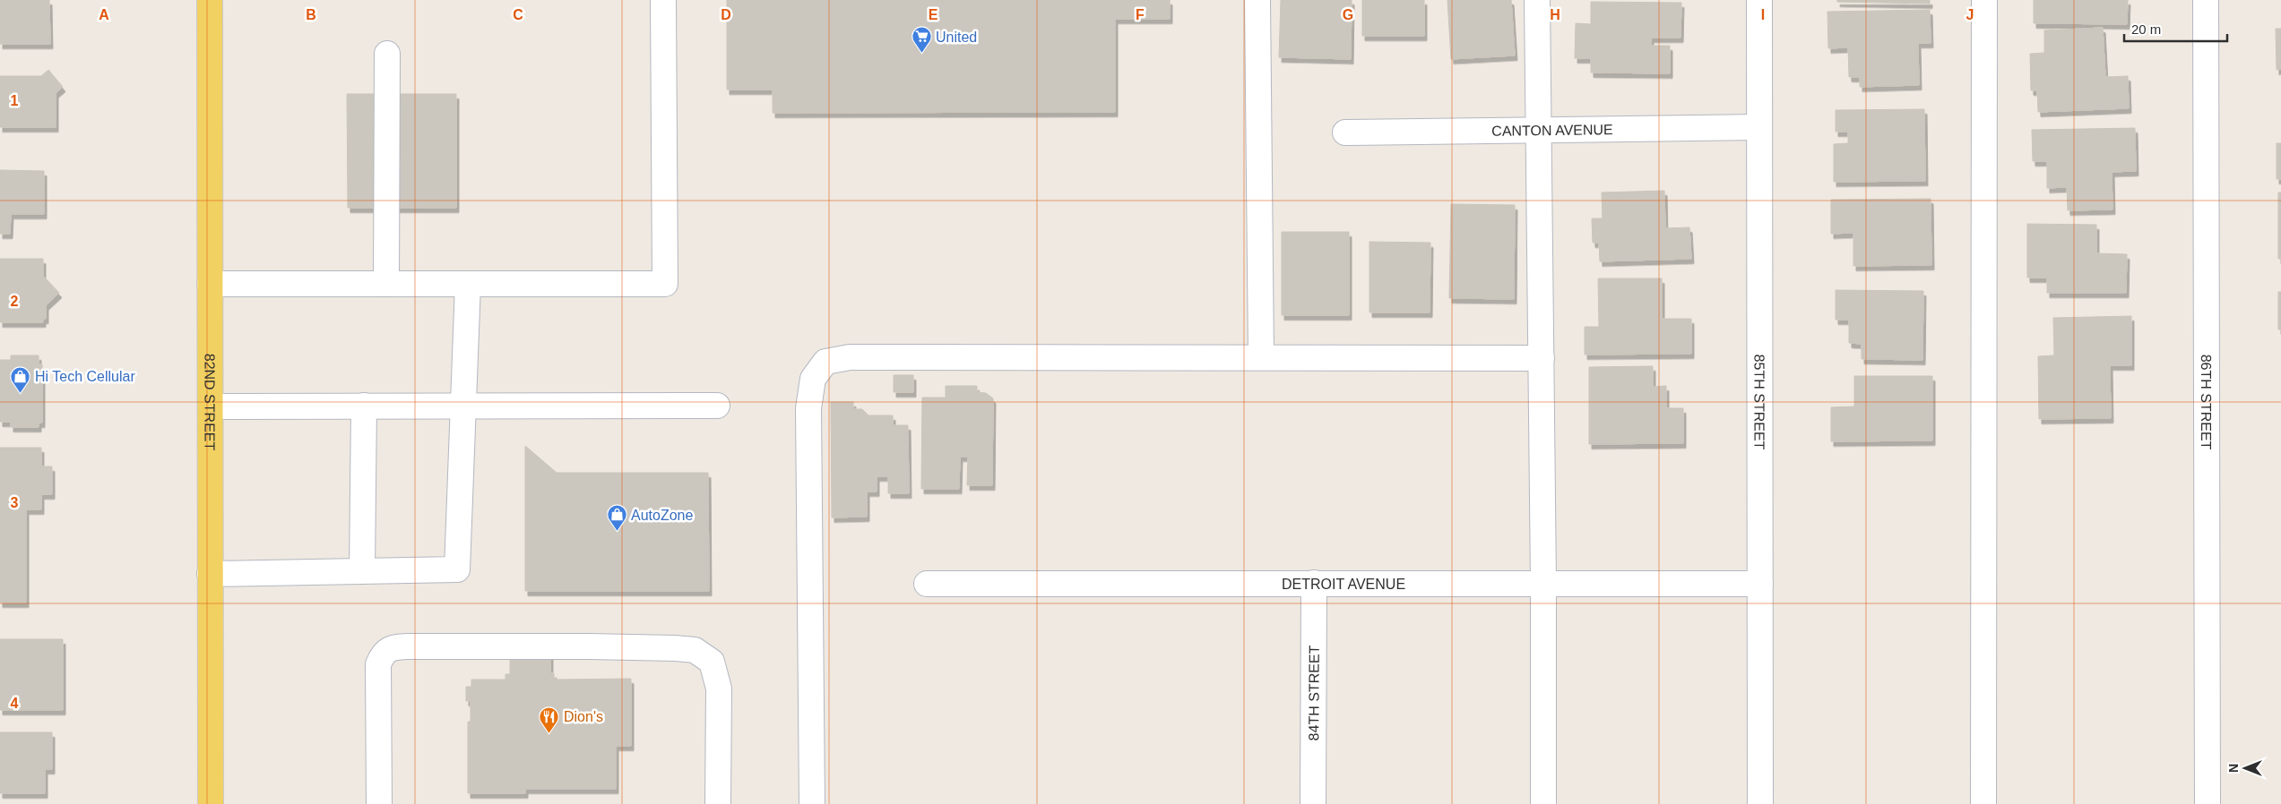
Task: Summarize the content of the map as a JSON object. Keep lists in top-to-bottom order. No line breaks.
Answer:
{"streets":{"main road":["82ND STREET"],"street":["CANTON AVENUE","85TH STREET","86TH STREET","DETROIT AVENUE","84TH STREET"]},"crossings":[["CANTON AVENUE","85TH STREET"],["85TH STREET","DETROIT AVENUE"],["DETROIT AVENUE","84TH STREET"]],"places":{"supermarket":["United"],"shop":["Hi Tech Cellular","AutoZone"],"restaurant":["Dion's"]},"scale_bar":"20 m","north":"left","grid":{"columns":["A","B","C","D","E","F","G","H","I","J"],"rows":["1","2","3","4"]}}
